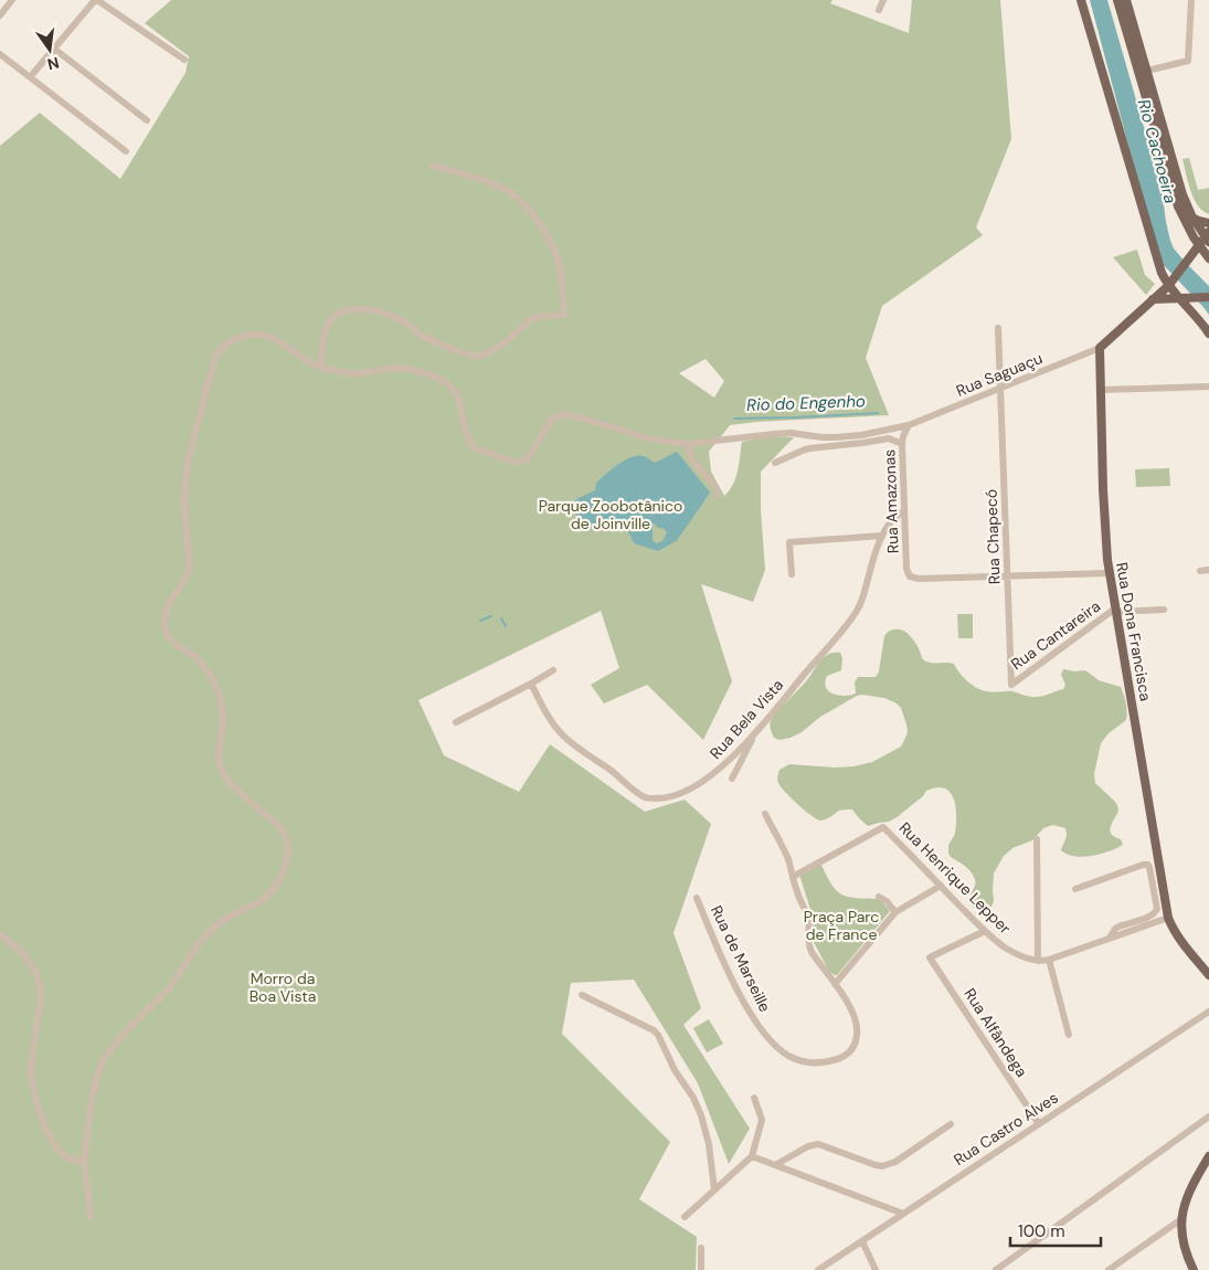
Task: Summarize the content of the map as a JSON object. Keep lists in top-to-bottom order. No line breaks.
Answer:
{"streets":{"main road":["Rua Dona Francisca"],"street":["Rua Saguaçu","Rua Amazonas","Rua Chapecó","Rua Cantareira","Rua Bela Vista","Rua Henrique Lepper","Rua de Marseille","Rua Alfândega","Rua Castro Alves"]},"crossings":[["Rua Saguaçu","Rua Amazonas"],["Rua Saguaçu","Rua Chapecó"],["Rua Saguaçu","Rua Dona Francisca"],["Rua Amazonas","Rua Chapecó"],["Rua Amazonas","Rua Bela Vista"],["Rua Chapecó","Rua Cantareira"],["Rua Dona Francisca","Rua Cantareira"],["Rua Henrique Lepper","Rua de Marseille"],["Rua Henrique Lepper","Rua Alfândega"],["Rua Alfândega","Rua Castro Alves"]],"water":["Rio Cachoeira","Rio do Engenho"],"parks":["Parque Zoobotânico de Joinville","Praça Parc de France","Morro da Boa Vista"],"scale_bar":"100 m","north":"bottom"}
